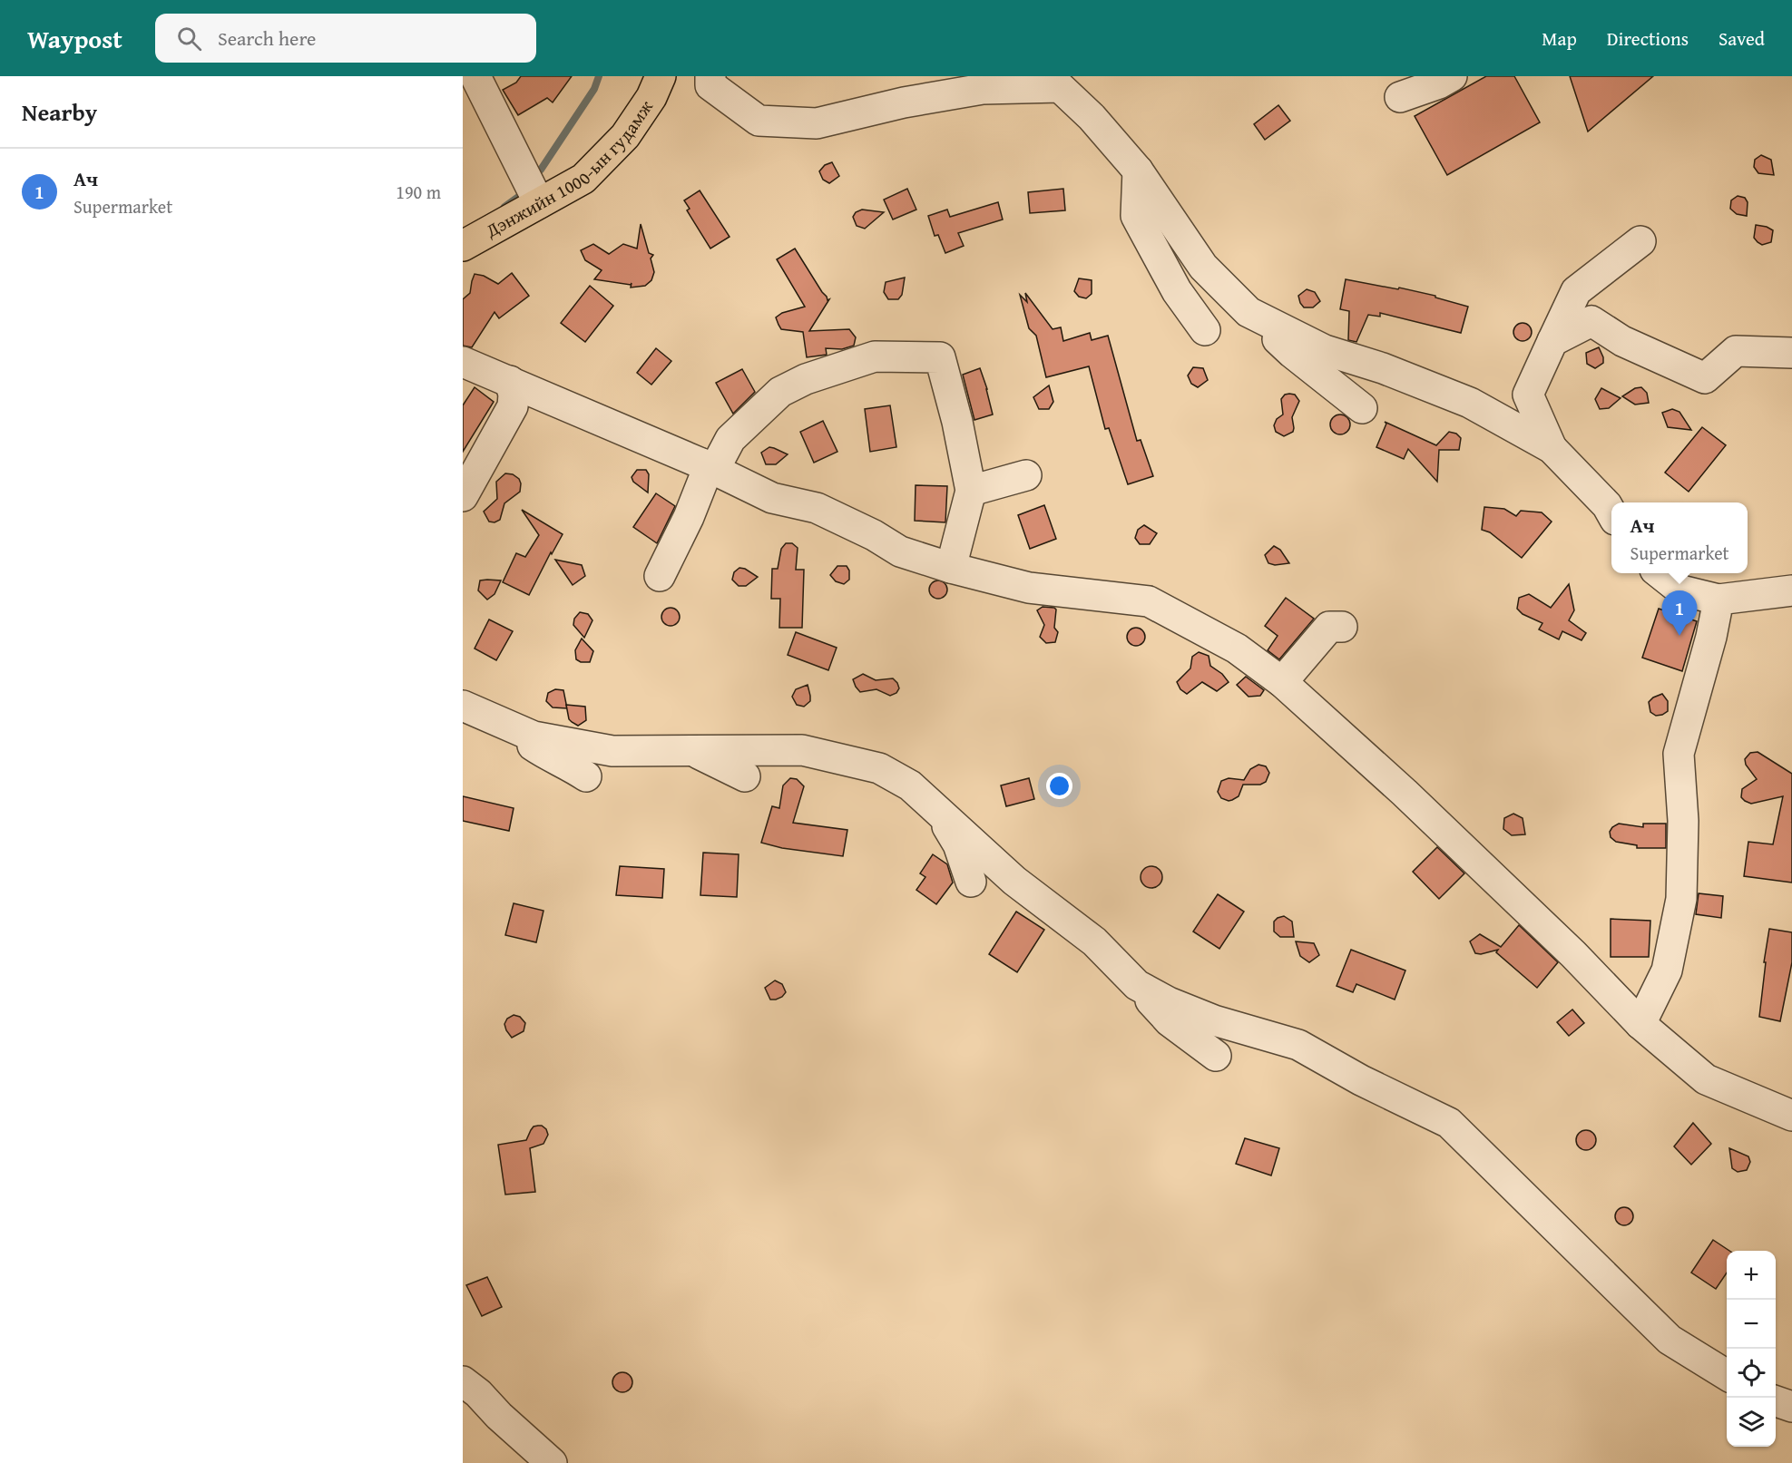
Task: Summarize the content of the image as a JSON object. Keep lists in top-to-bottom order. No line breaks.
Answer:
{"streets":{"main road":["Дэнжийн 1000-ын гудамж"]},"page":{"header":"Waypost","search":"Search here","nav":["Map","Directions","Saved"],"heading":"Nearby","list":[{"mark":"1","name":"Ач","note":"Supermarket","value":"190 m"}],"popup":["Ач","Supermarket"],"pins":"1","map_buttons":["+","−"]}}
